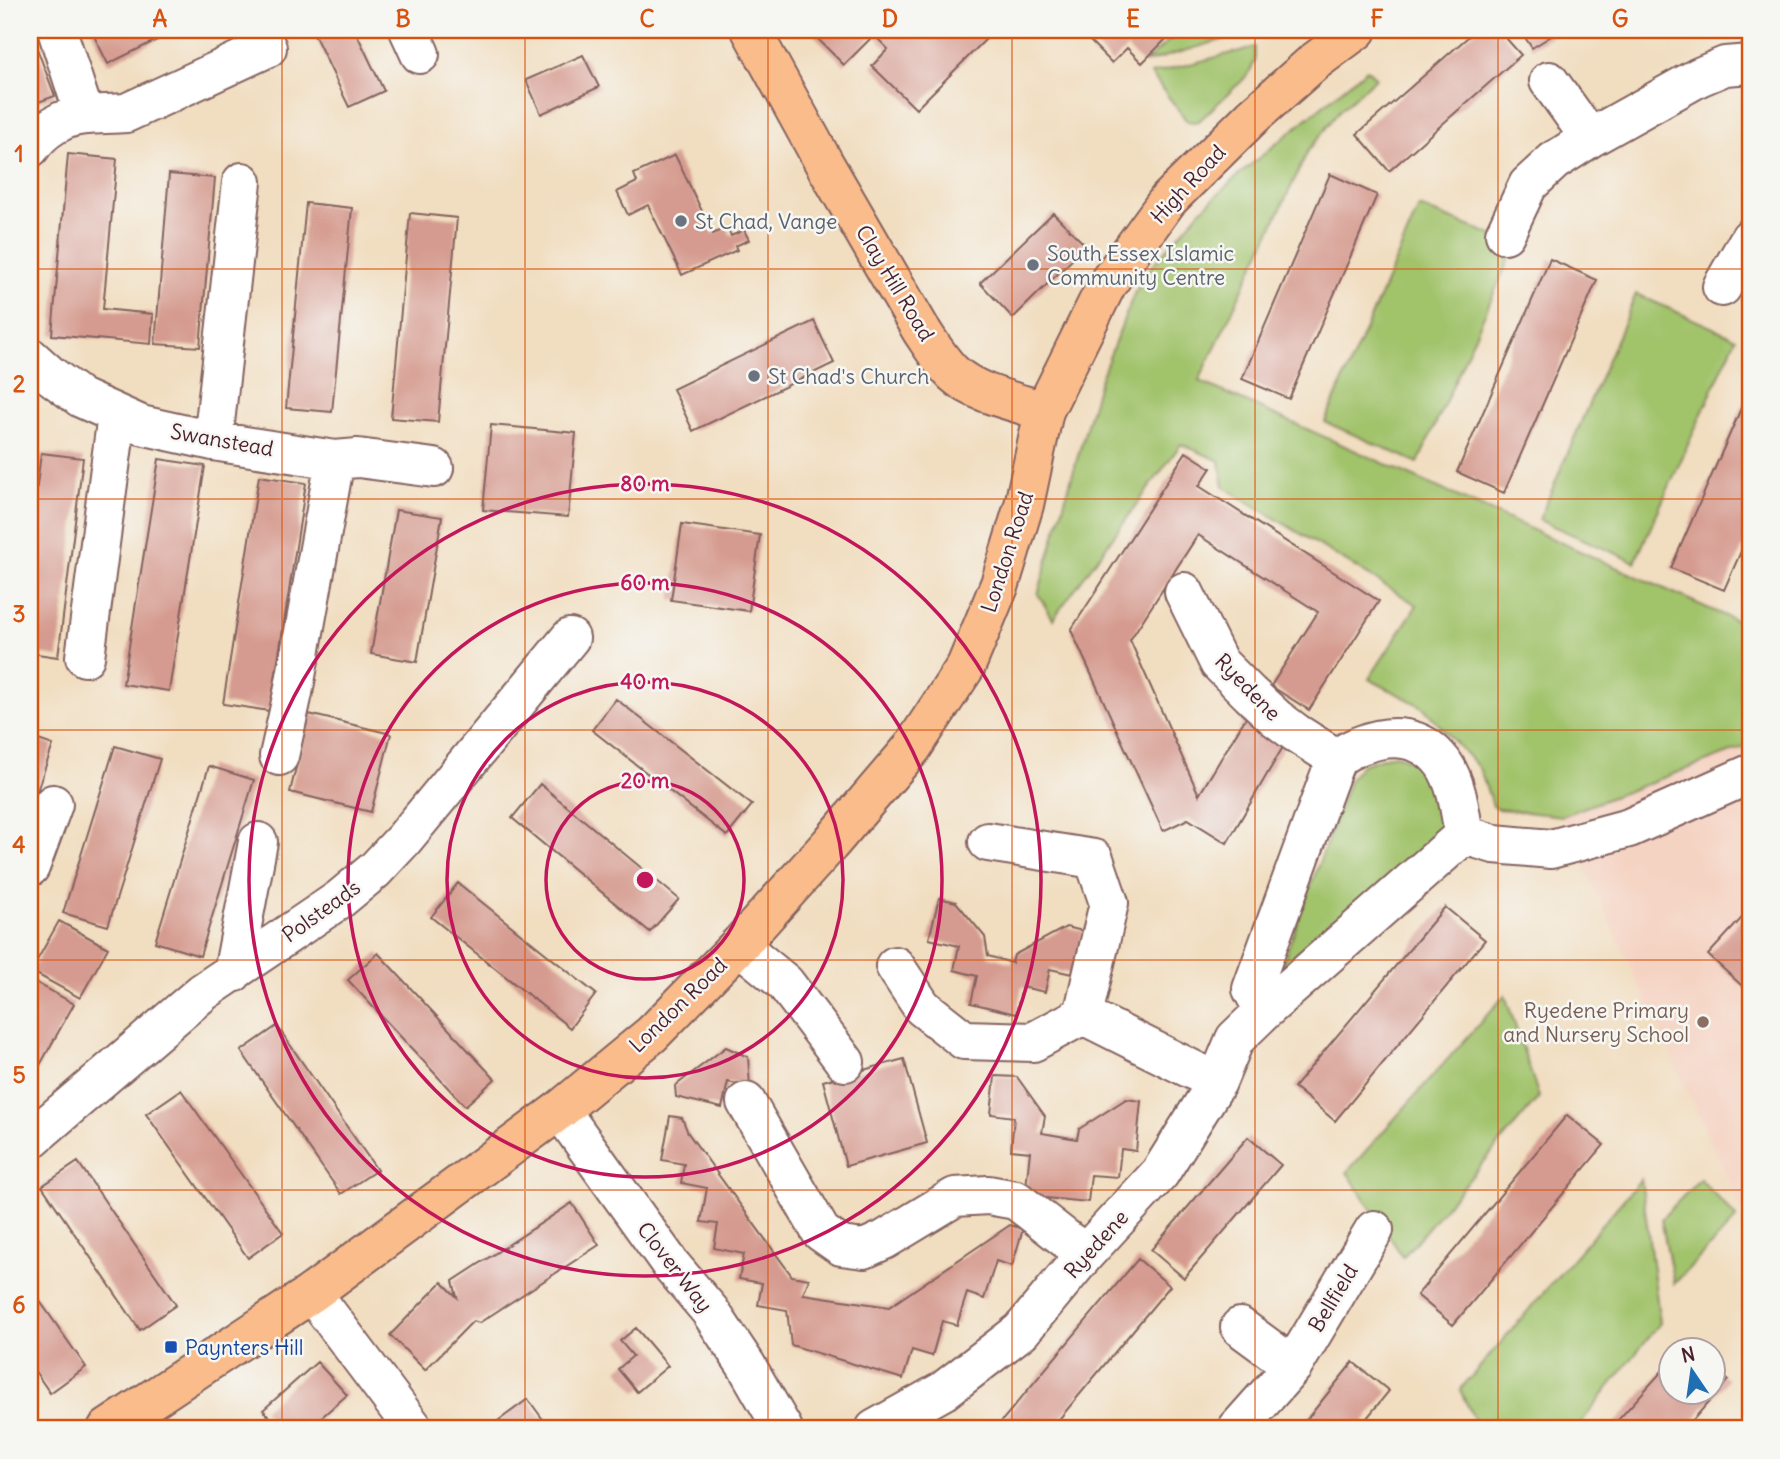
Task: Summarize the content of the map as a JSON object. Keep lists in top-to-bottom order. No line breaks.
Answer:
{"streets":{"main road":["High Road","Clay Hill Road","London Road"],"street":["Swanstead","Ryedene","Polsteads","Clover Way","Bellfield"]},"crossings":[["High Road","Clay Hill Road"],["High Road","London Road"],["Clay Hill Road","London Road"],["London Road","Clover Way"]],"places":{"other":["St Chad, Vange","South Essex Islamic Community Centre","St Chad's Church","Ryedene Primary and Nursery School"],"transit":["Paynters Hill"]},"north":"top","grid":{"columns":["A","B","C","D","E","F","G"],"rows":["1","2","3","4","5","6"]},"rings":["80 m","60 m","40 m","20 m"]}
